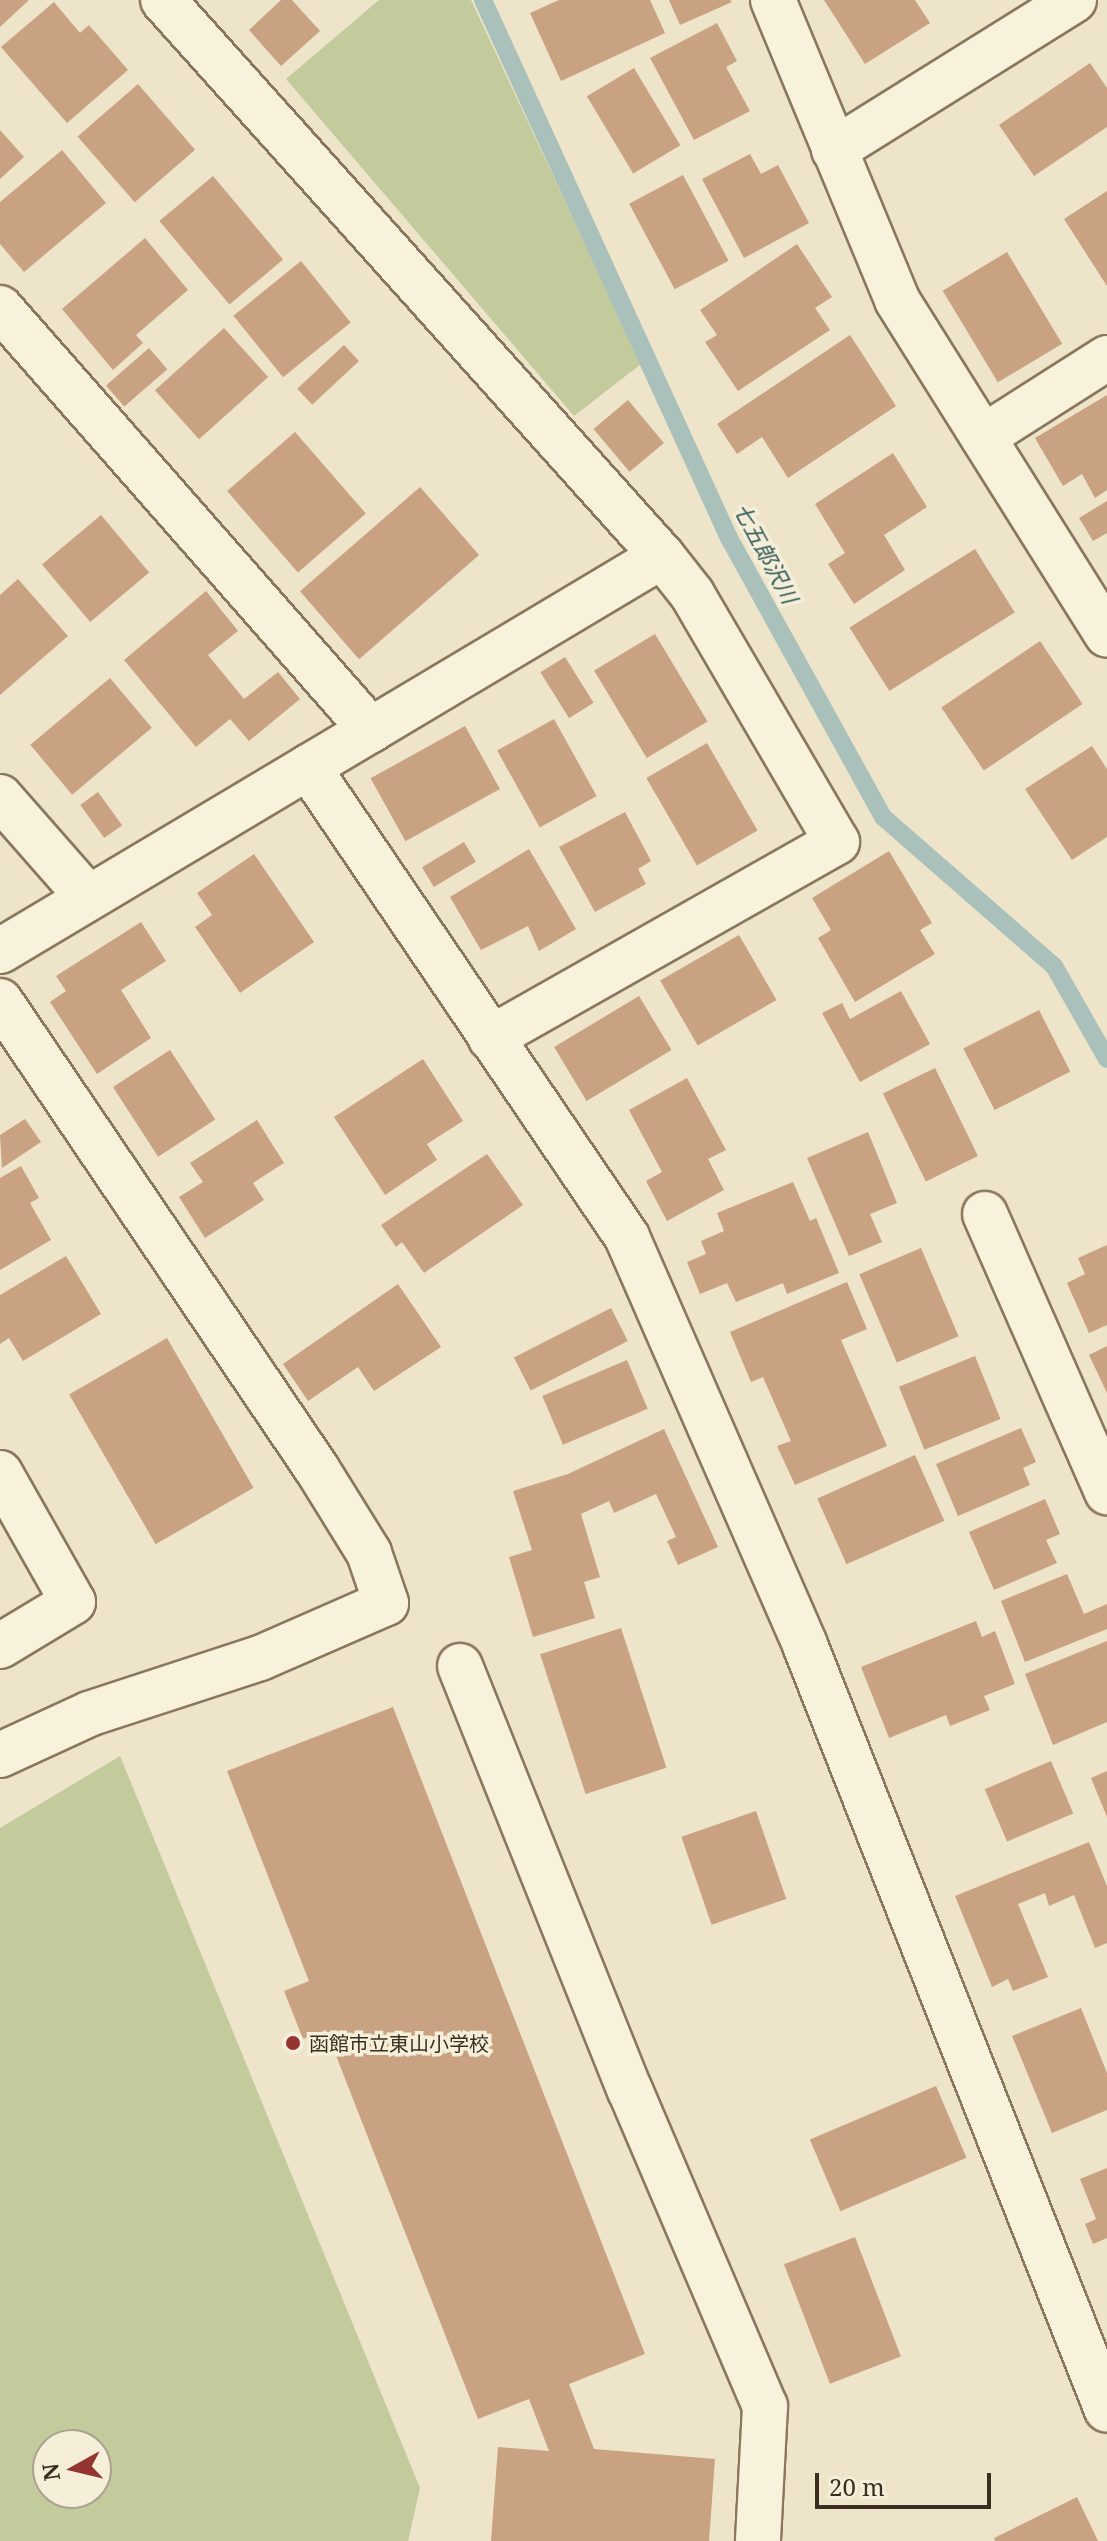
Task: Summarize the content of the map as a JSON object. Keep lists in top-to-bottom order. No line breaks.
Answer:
{"water":["七五郎沢川"],"places":["函館市立東山小学校"],"scale_bar":"20 m","north":"left"}
